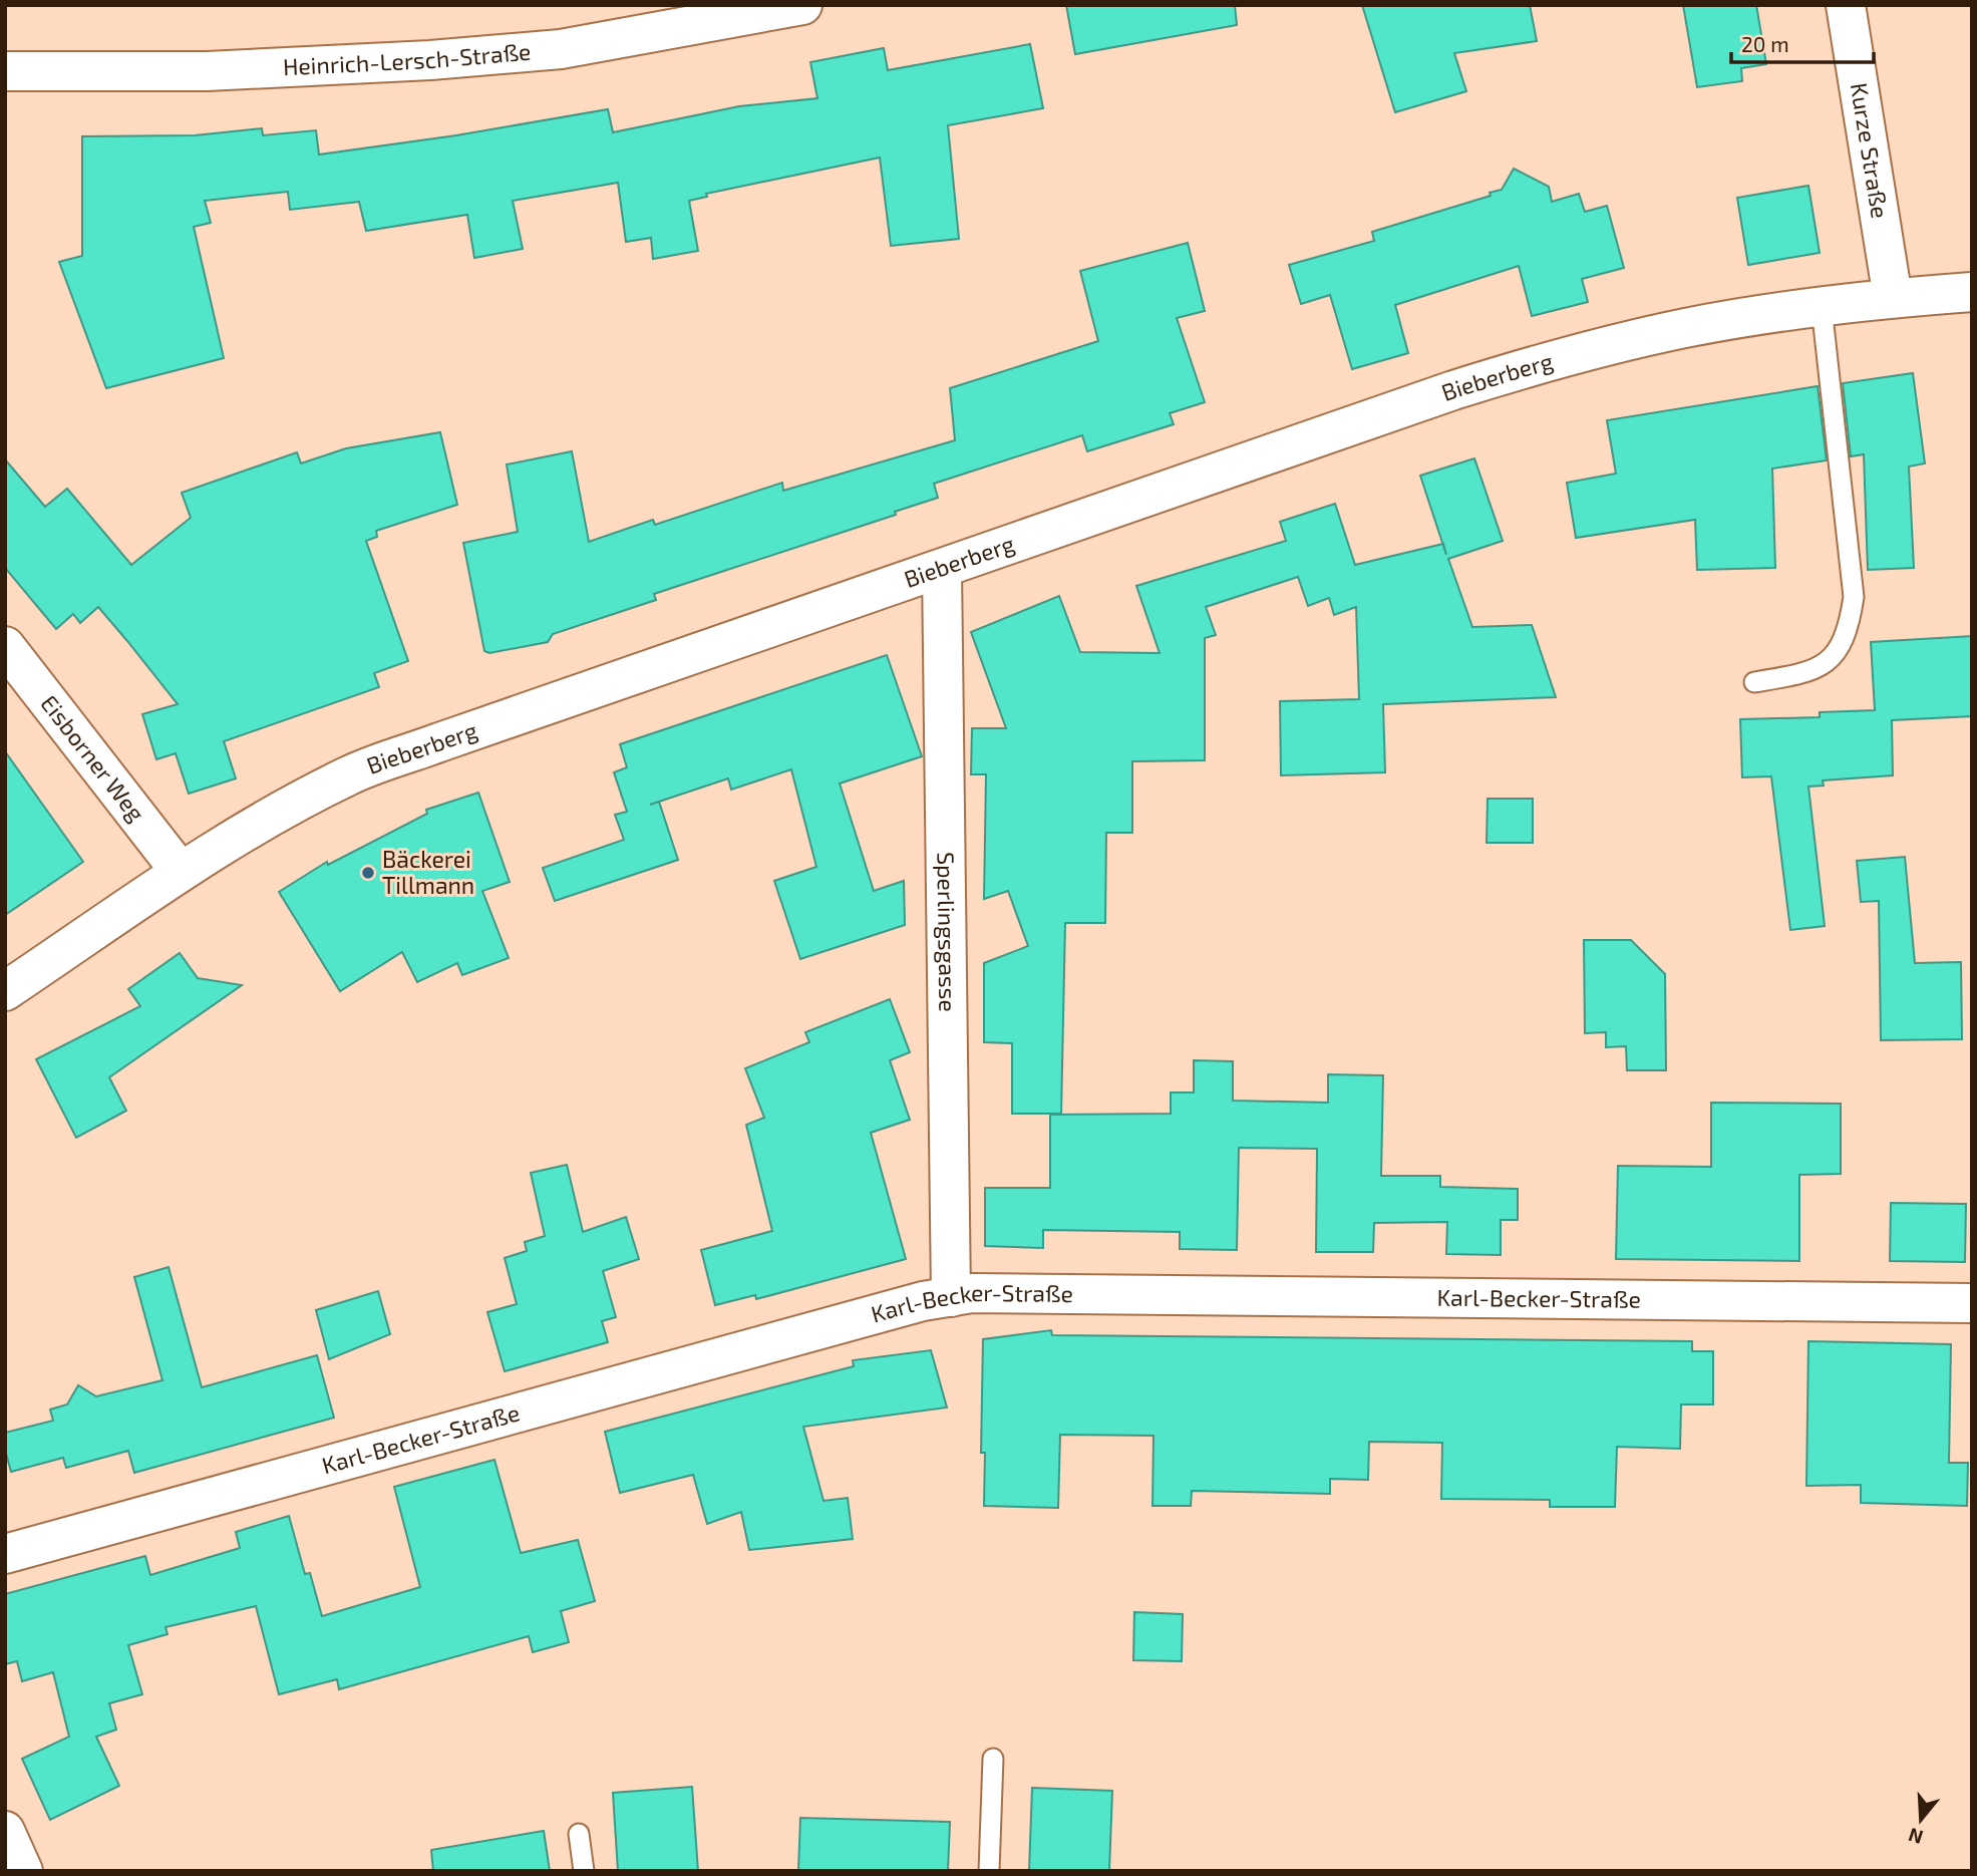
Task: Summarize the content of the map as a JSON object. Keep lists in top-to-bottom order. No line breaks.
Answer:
{"streets":{"street":["Heinrich-Lersch-Straße","Kurze Straße","Bieberberg","Eisborner Weg","Sperlingsgasse","Karl-Becker-Straße"]},"crossings":[["Kurze Straße","Bieberberg"],["Bieberberg","Eisborner Weg"],["Bieberberg","Sperlingsgasse"],["Sperlingsgasse","Karl-Becker-Straße"]],"places":["Bäckerei Tillmann"],"scale_bar":"20 m","north":"bottom"}
